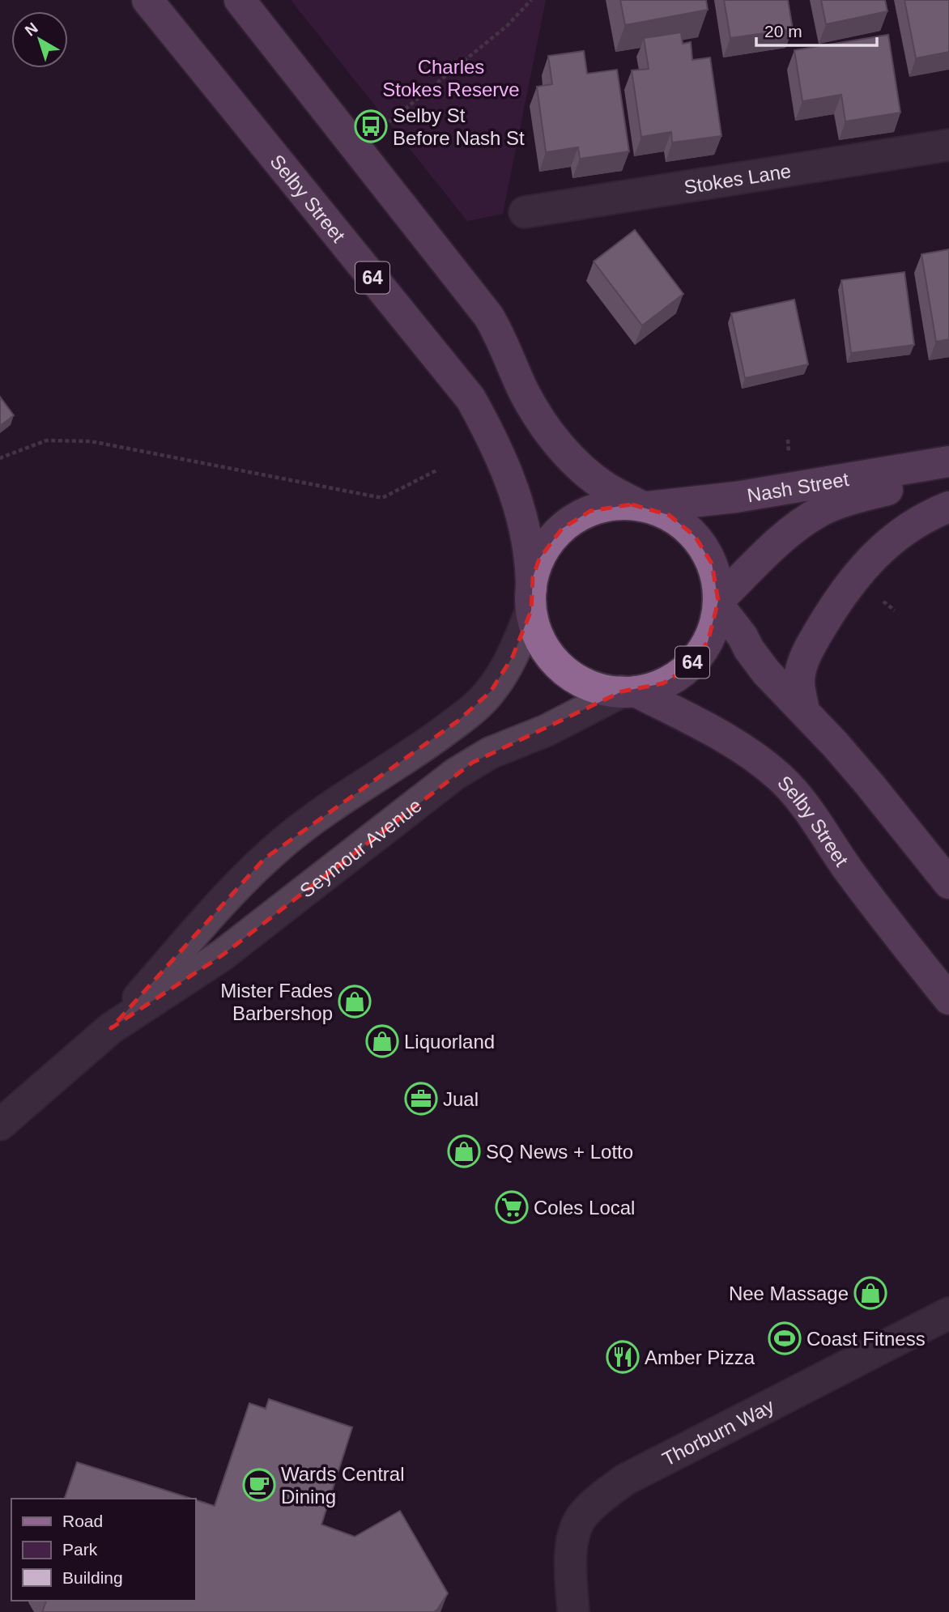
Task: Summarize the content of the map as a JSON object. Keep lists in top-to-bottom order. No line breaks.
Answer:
{"streets":{"main road":["Selby Street","64","Nash Street"],"street":["Stokes Lane","Seymour Avenue","Thorburn Way"]},"crossings":[["Selby Street","64"],["Selby Street","Nash Street"],["Selby Street","Seymour Avenue"],["64","Nash Street"],["64","Seymour Avenue"],["Nash Street","Seymour Avenue"]],"parks":["Charles Stokes Reserve"],"places":{"bus stop":["Selby St Before Nash St"],"shop":["Mister Fades Barbershop","Liquorland","SQ News + Lotto","Nee Massage"],"office":["Jual"],"supermarket":["Coles Local"],"sports":["Coast Fitness"],"restaurant":["Amber Pizza"],"cafe":["Wards Central Dining"]},"legend":["Road","Park","Building"],"scale_bar":"20 m","north":"top left"}
